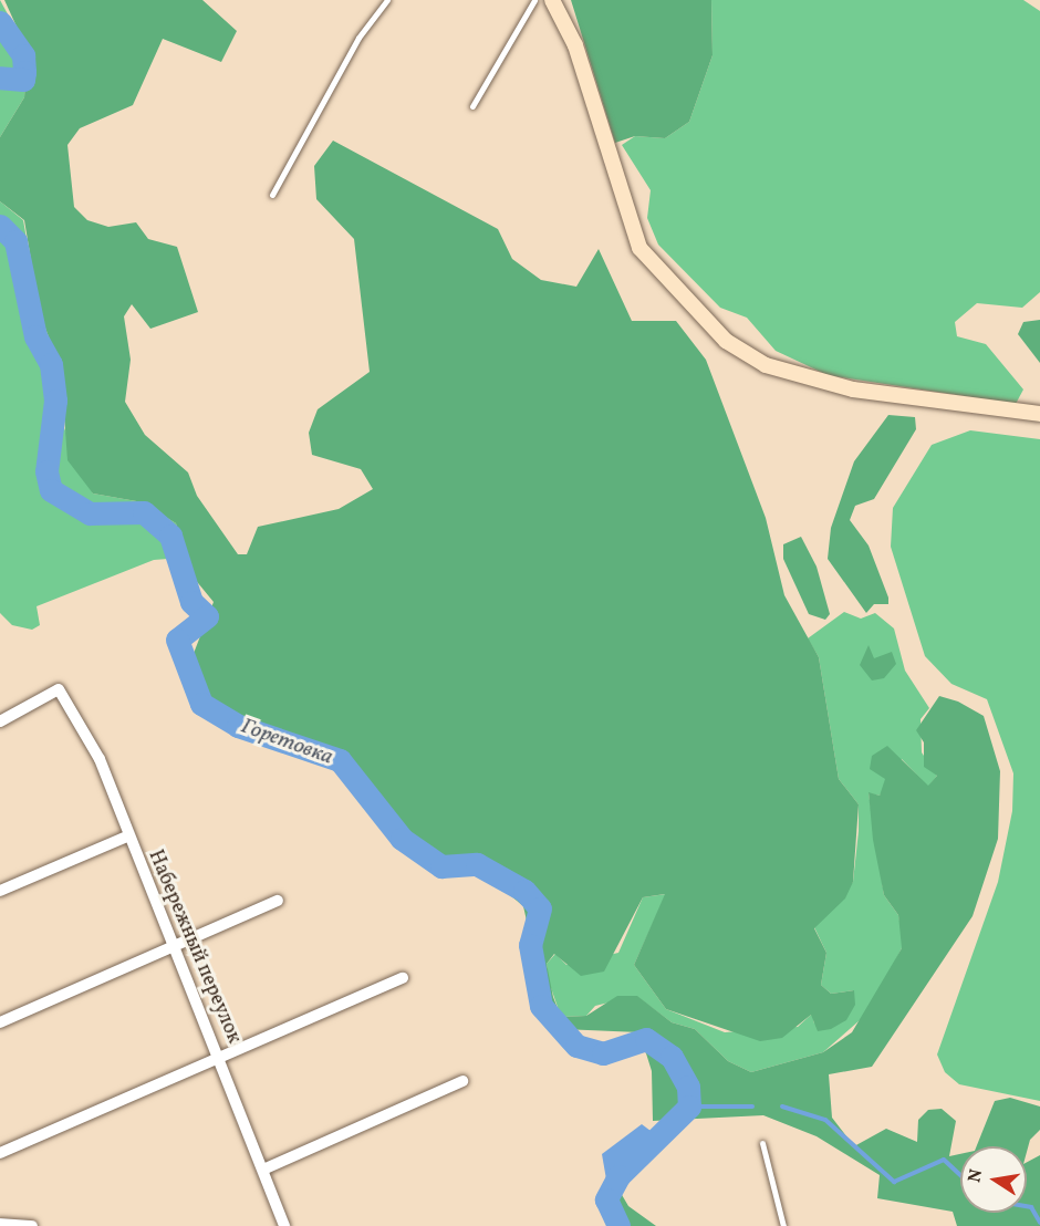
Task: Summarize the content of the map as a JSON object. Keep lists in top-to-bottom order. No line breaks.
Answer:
{"streets":{"street":["Набережный переулок"]},"water":["Горетовка"],"north":"left"}
